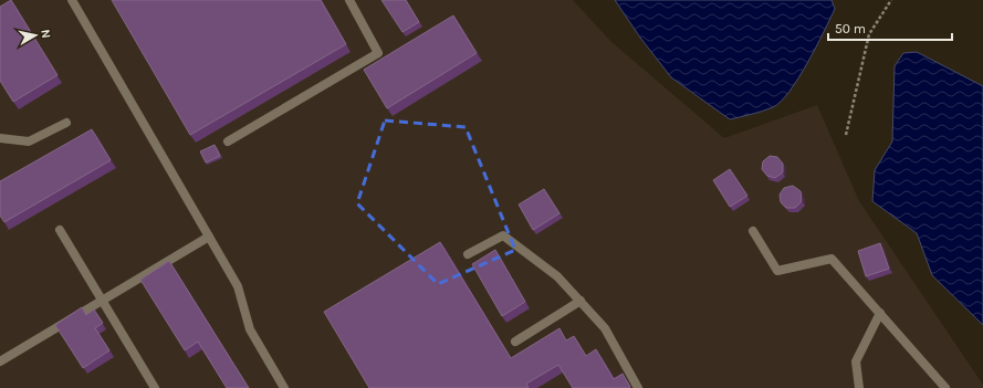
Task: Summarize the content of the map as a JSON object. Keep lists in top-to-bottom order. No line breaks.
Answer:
{"scale_bar":"50 m","north":"right"}
